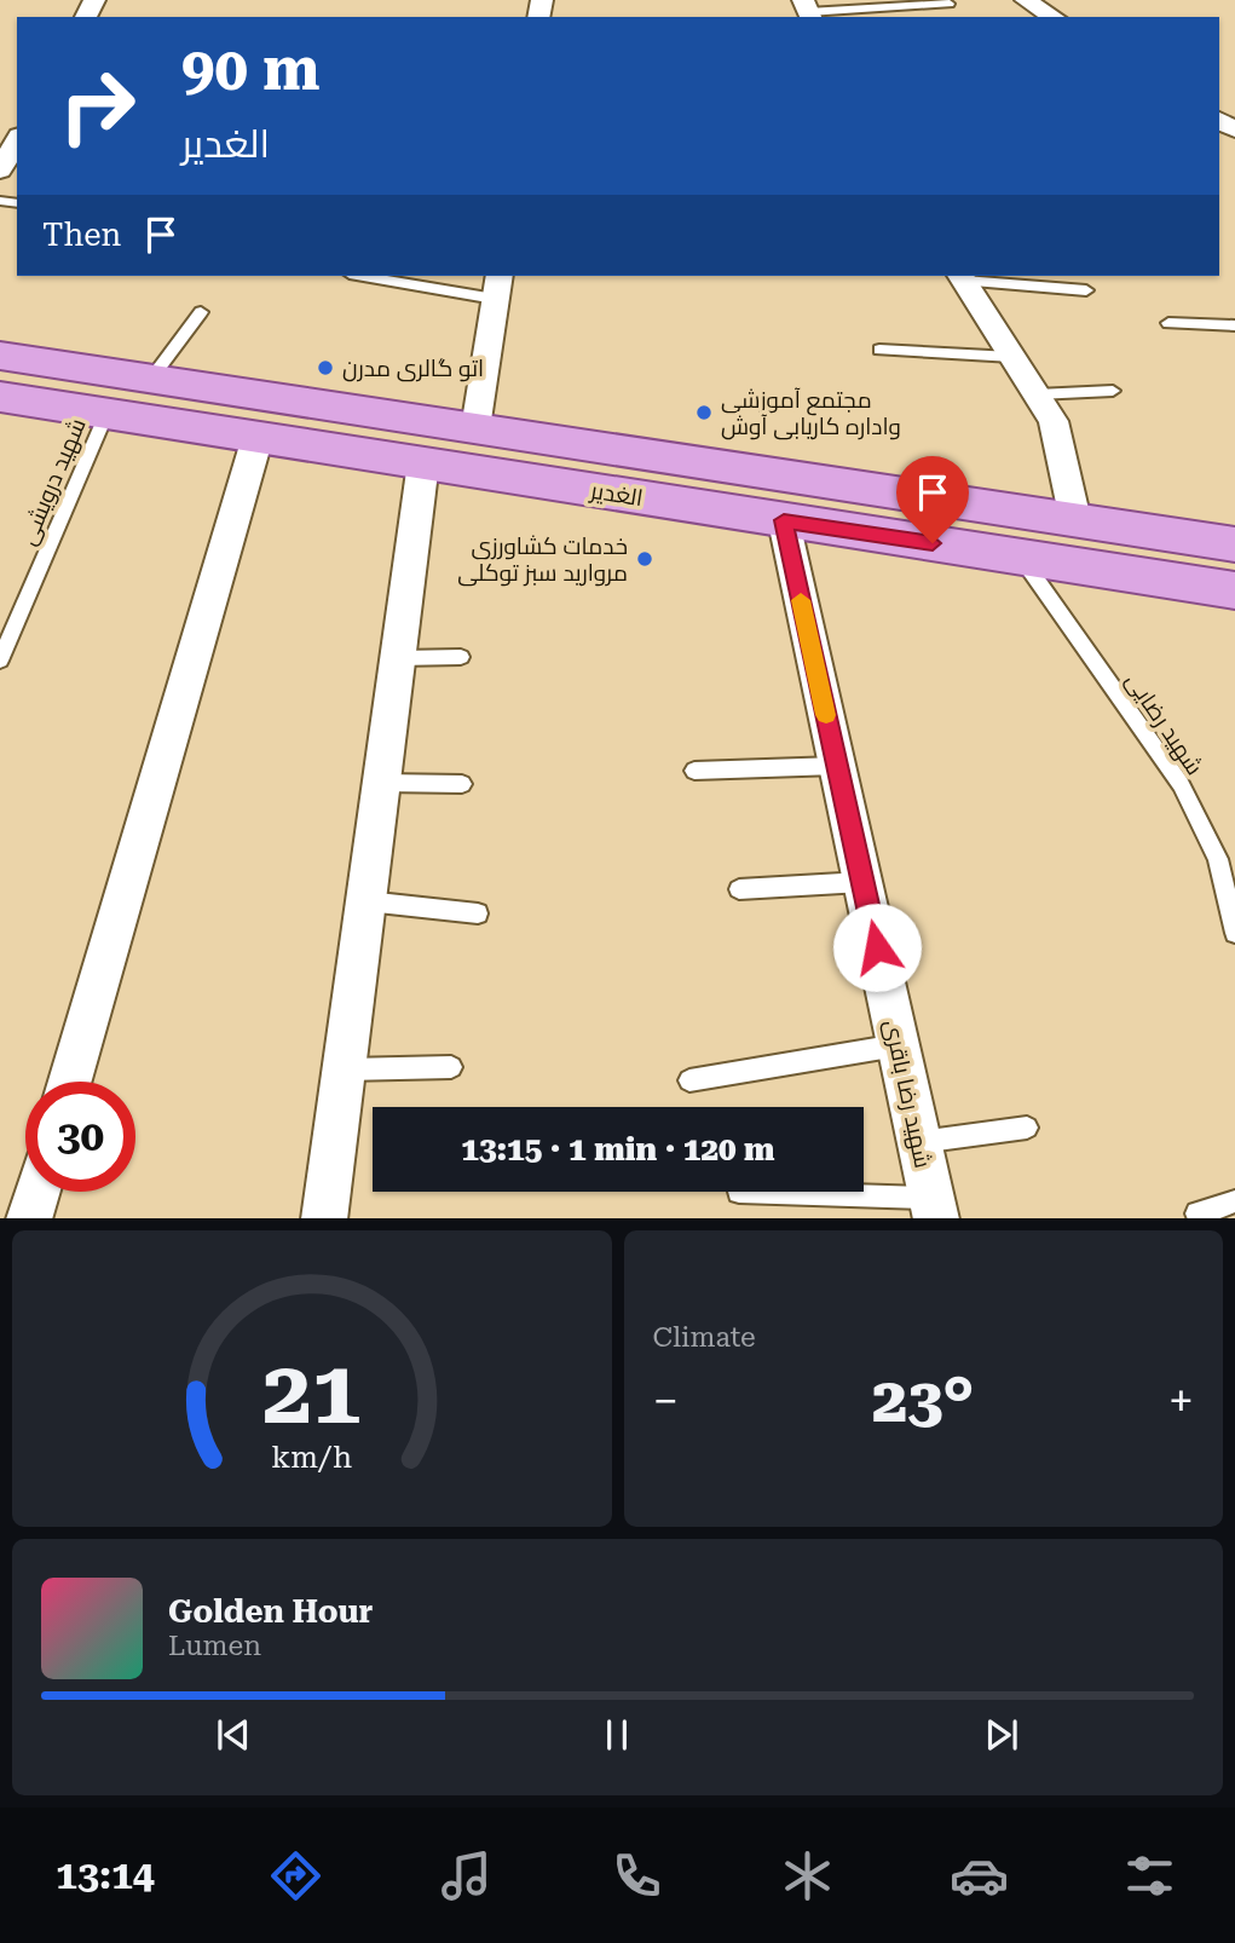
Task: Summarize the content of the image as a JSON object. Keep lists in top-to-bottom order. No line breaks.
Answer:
{"streets":{"main road":["الغدیر"],"street":["شهید رضا باقری"],"lane":["شهید درویشی","شهید رضایی"]},"crossings":[["شهید درویشی","الغدیر"],["الغدیر","شهید رضایی"],["الغدیر","شهید رضا باقری"]],"places":["اتو گالری مدرن","مجتمع آموزشی واداره کاریابی آوش","خدمات کشاورزی مروارید سبز توکلی"],"page":{"turn":["90 m","الغدیر"],"then":"Then","limit":"30","trip":"13:15 · 1 min · 120 m","tile":"Climate","heat":["−","23°","+"],"song":["Golden Hour","Lumen"],"tabs":"13:14","gauge":["21","km/h"]}}
